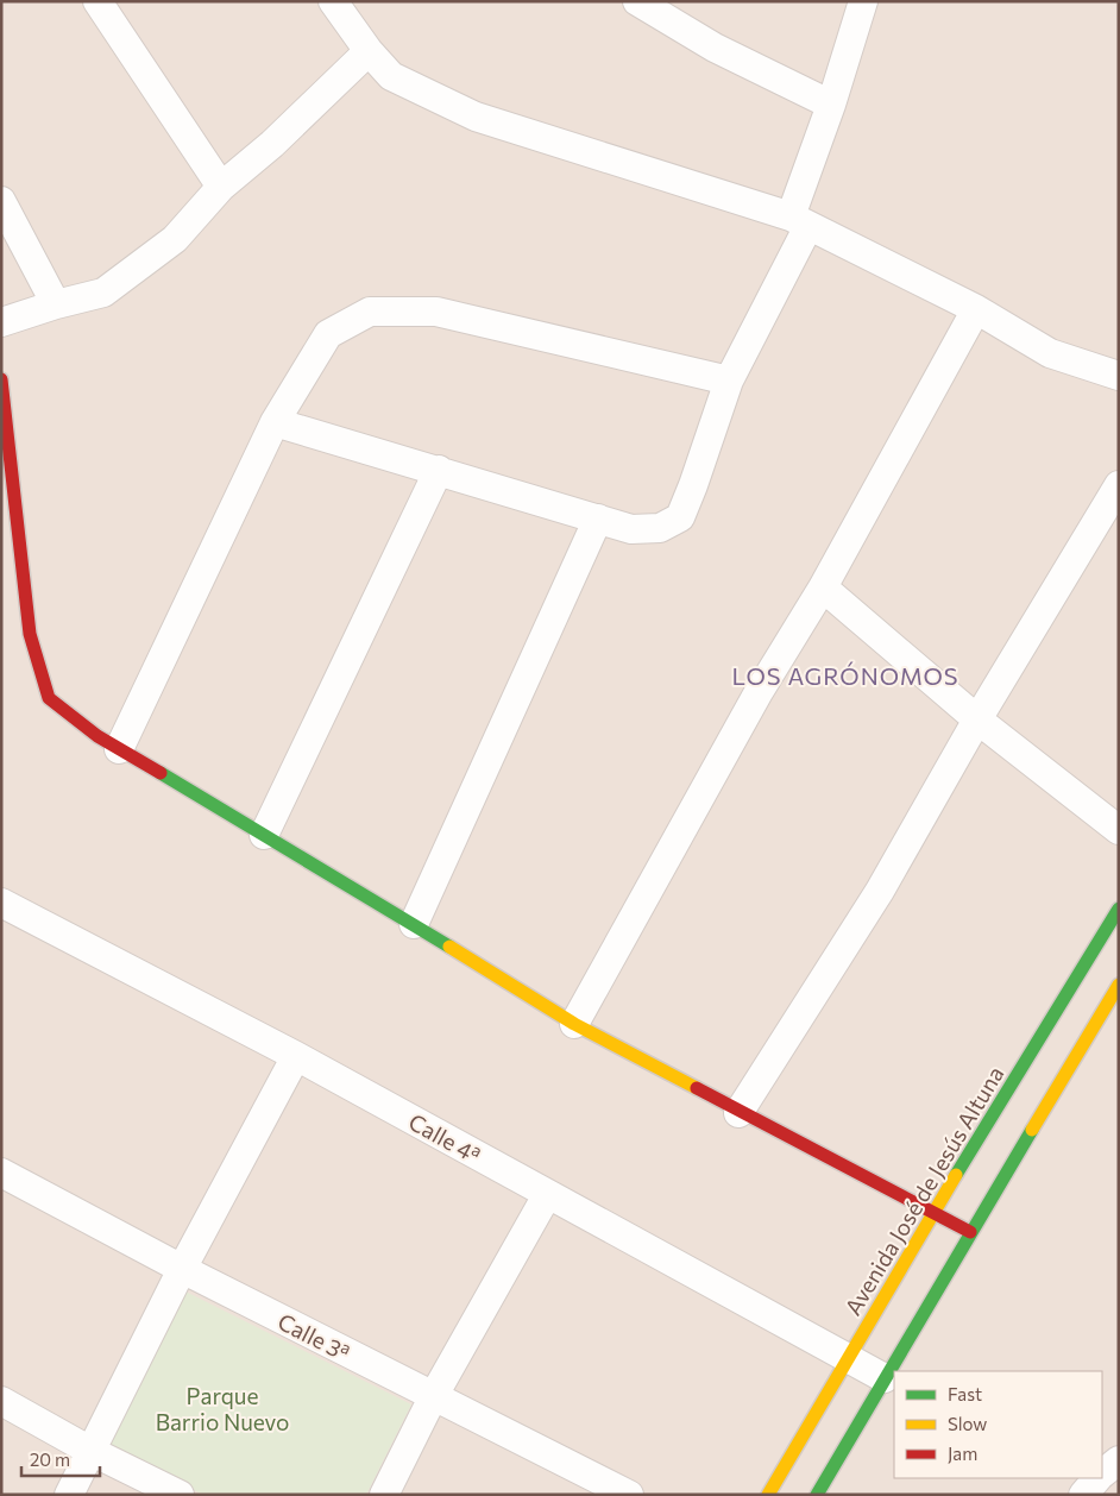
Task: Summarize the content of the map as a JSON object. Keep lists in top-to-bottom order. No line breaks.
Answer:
{"streets":{"street":["Calle 4ª","Avenida José de Jesús Altuna","Calle 3ª"]},"crossings":[["Calle 4ª","Avenida José de Jesús Altuna"]],"districts":["LOS AGRÓNOMOS"],"parks":["Parque Barrio Nuevo"],"legend":["Fast","Slow","Jam"],"scale_bar":"20 m"}
